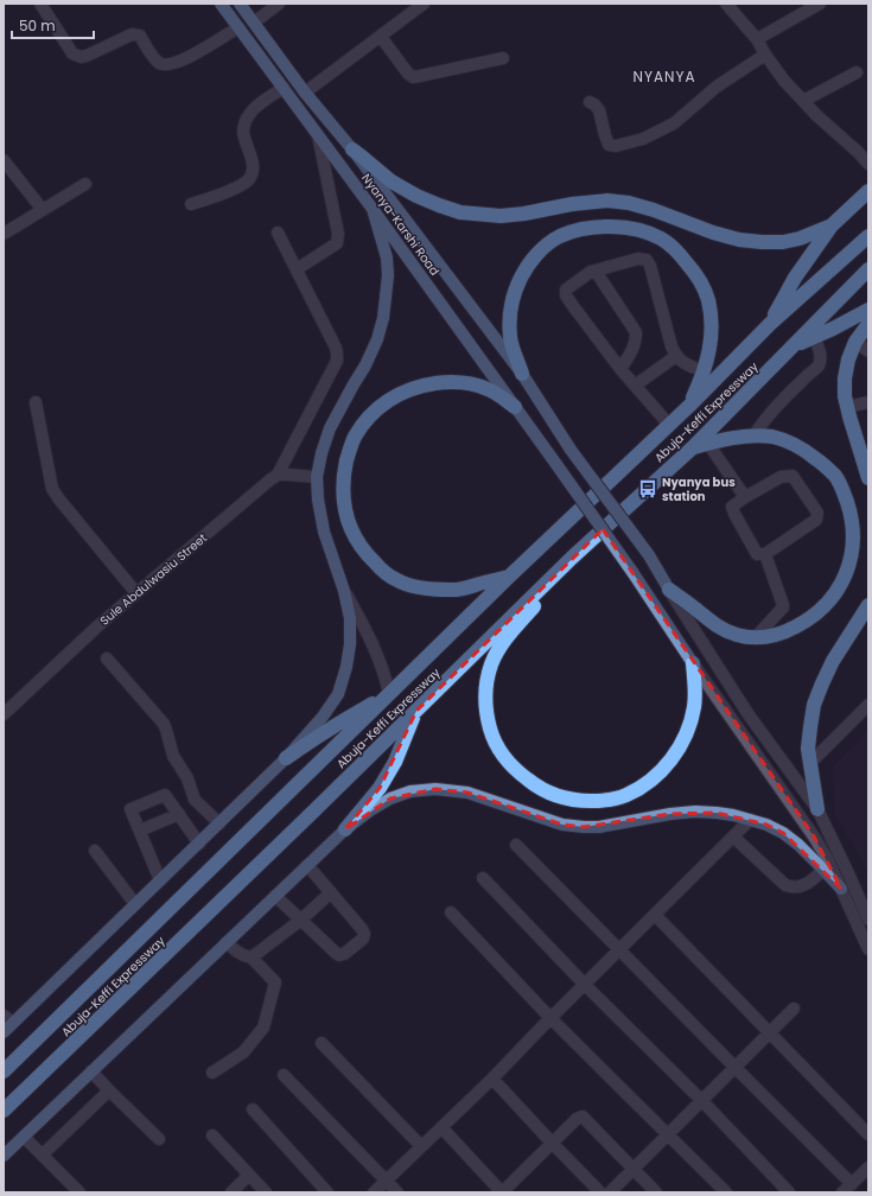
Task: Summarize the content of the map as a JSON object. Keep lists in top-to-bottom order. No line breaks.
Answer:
{"streets":{"highway":["Abuja-Keffi Expressway"],"main road":["Nyanya-Karshi Road"],"street":["Sule Abdulwasiu Street"]},"districts":["NYANYA"],"places":{"bus stop":["Nyanya bus station"]},"scale_bar":"50 m"}
